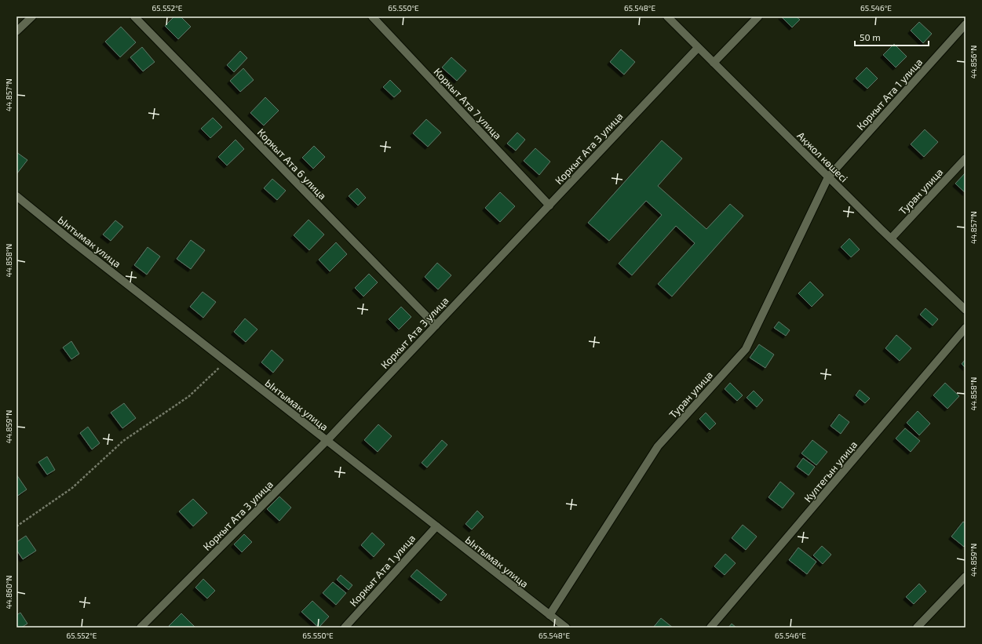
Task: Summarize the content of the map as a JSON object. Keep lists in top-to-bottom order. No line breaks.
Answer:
{"streets":{"street":["Коркыт Ата 1 улица","Коркыт Ата 7 улица","Коркыт Ата 3 улица","Ақжол көшесі","Коркыт Ата 6 улица","Туран улица","Ынтымак улица","Култегын улица"]},"crossings":[["Коркыт Ата 1 улица","Ақжол көшесі"],["Коркыт Ата 1 улица","Туран улица"],["Коркыт Ата 1 улица","Ынтымак улица"],["Коркыт Ата 7 улица","Коркыт Ата 3 улица"],["Коркыт Ата 3 улица","Ақжол көшесі"],["Коркыт Ата 3 улица","Коркыт Ата 6 улица"],["Коркыт Ата 3 улица","Ынтымак улица"],["Ақжол көшесі","Туран улица"],["Туран улица","Ынтымак улица"]],"scale_bar":"50 m","coordinates":["65.552°E","65.550°E","65.548°E","65.546°E","44.856°N","44.857°N","44.858°N","44.859°N","44.860°N"]}
